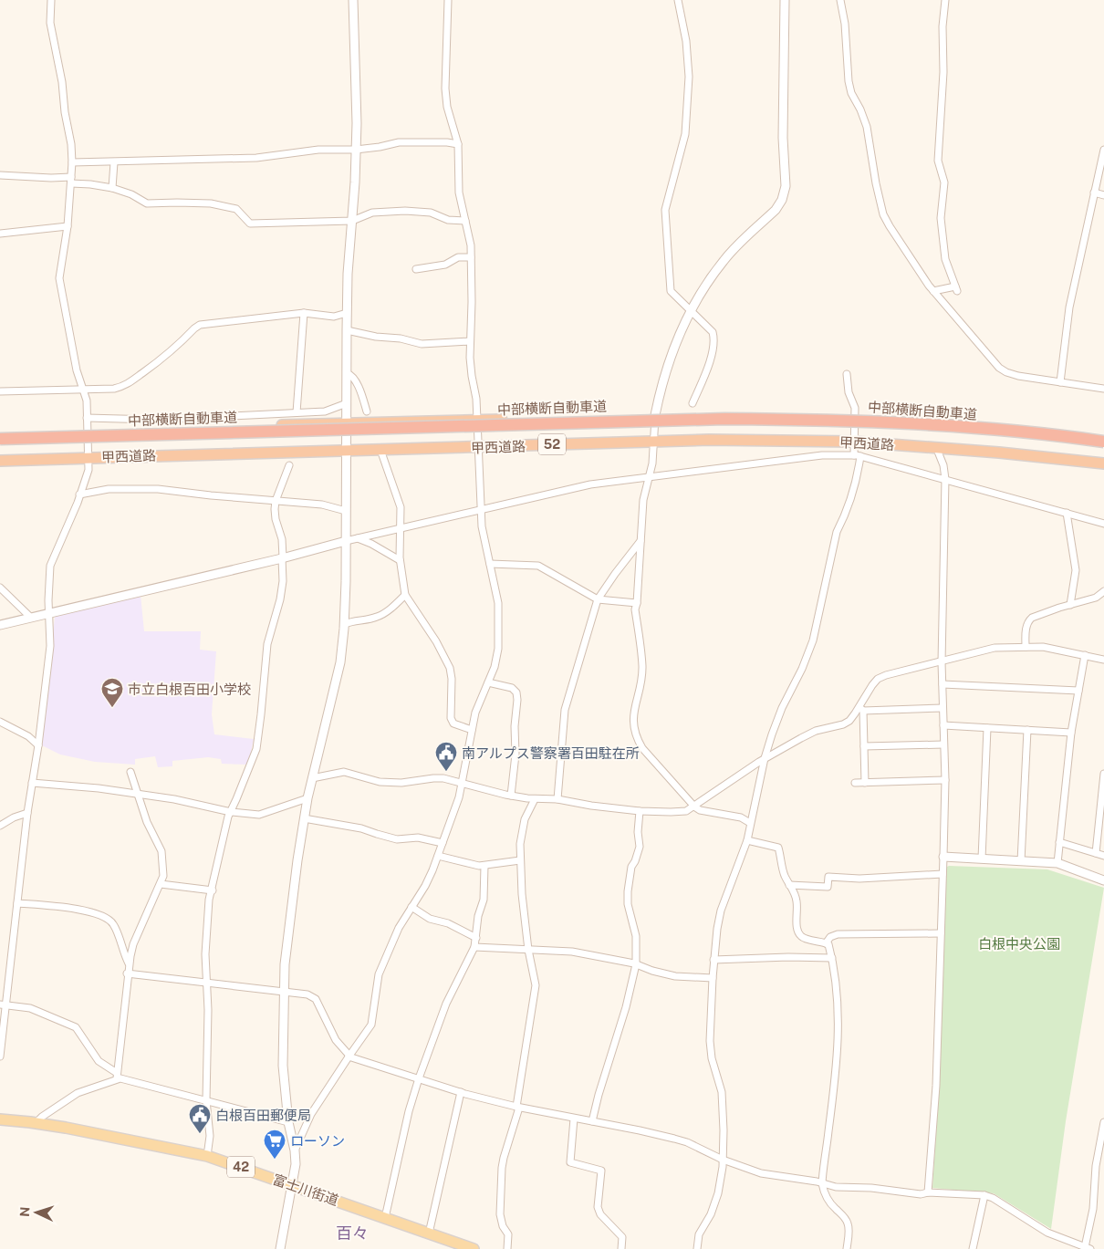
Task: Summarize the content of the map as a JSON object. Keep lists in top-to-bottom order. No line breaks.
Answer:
{"streets":{"highway":["中部横断自動車道","甲西道路","52"],"main road":["42","富士川街道"]},"districts":["百々"],"parks":["白根中央公園"],"places":{"school or university":["市立白根百田小学校"],"public building":["南アルプス警察署百田駐在所","白根百田郵便局"],"supermarket":["ローソン"]},"north":"left"}
